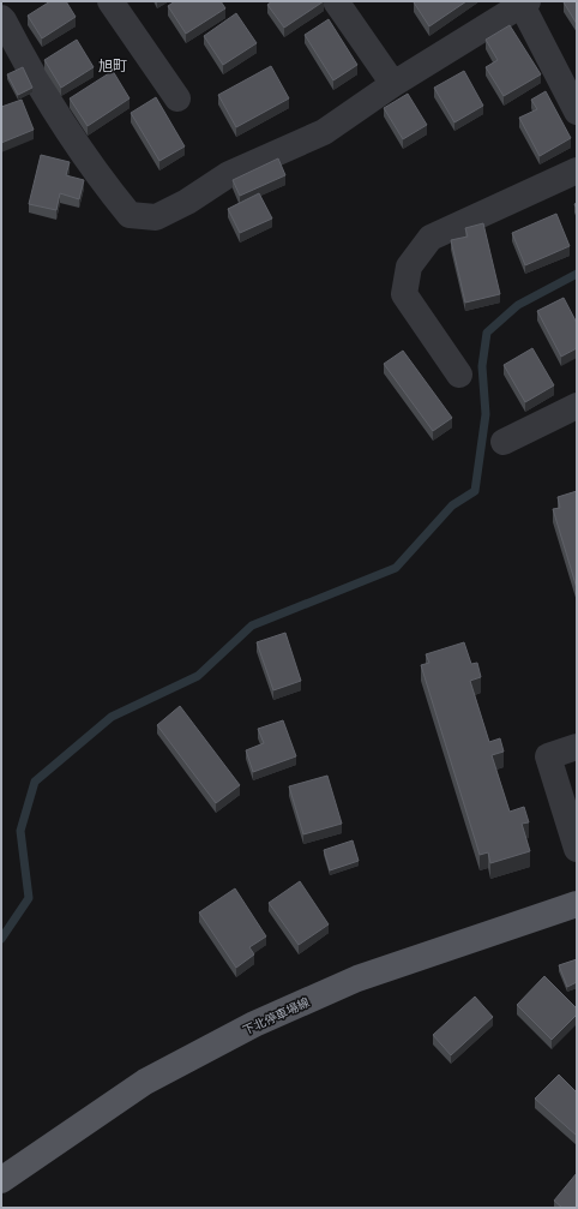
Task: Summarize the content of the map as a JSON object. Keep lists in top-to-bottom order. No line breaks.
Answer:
{"streets":{"main road":["下北停車場線"]},"districts":["旭町"]}
